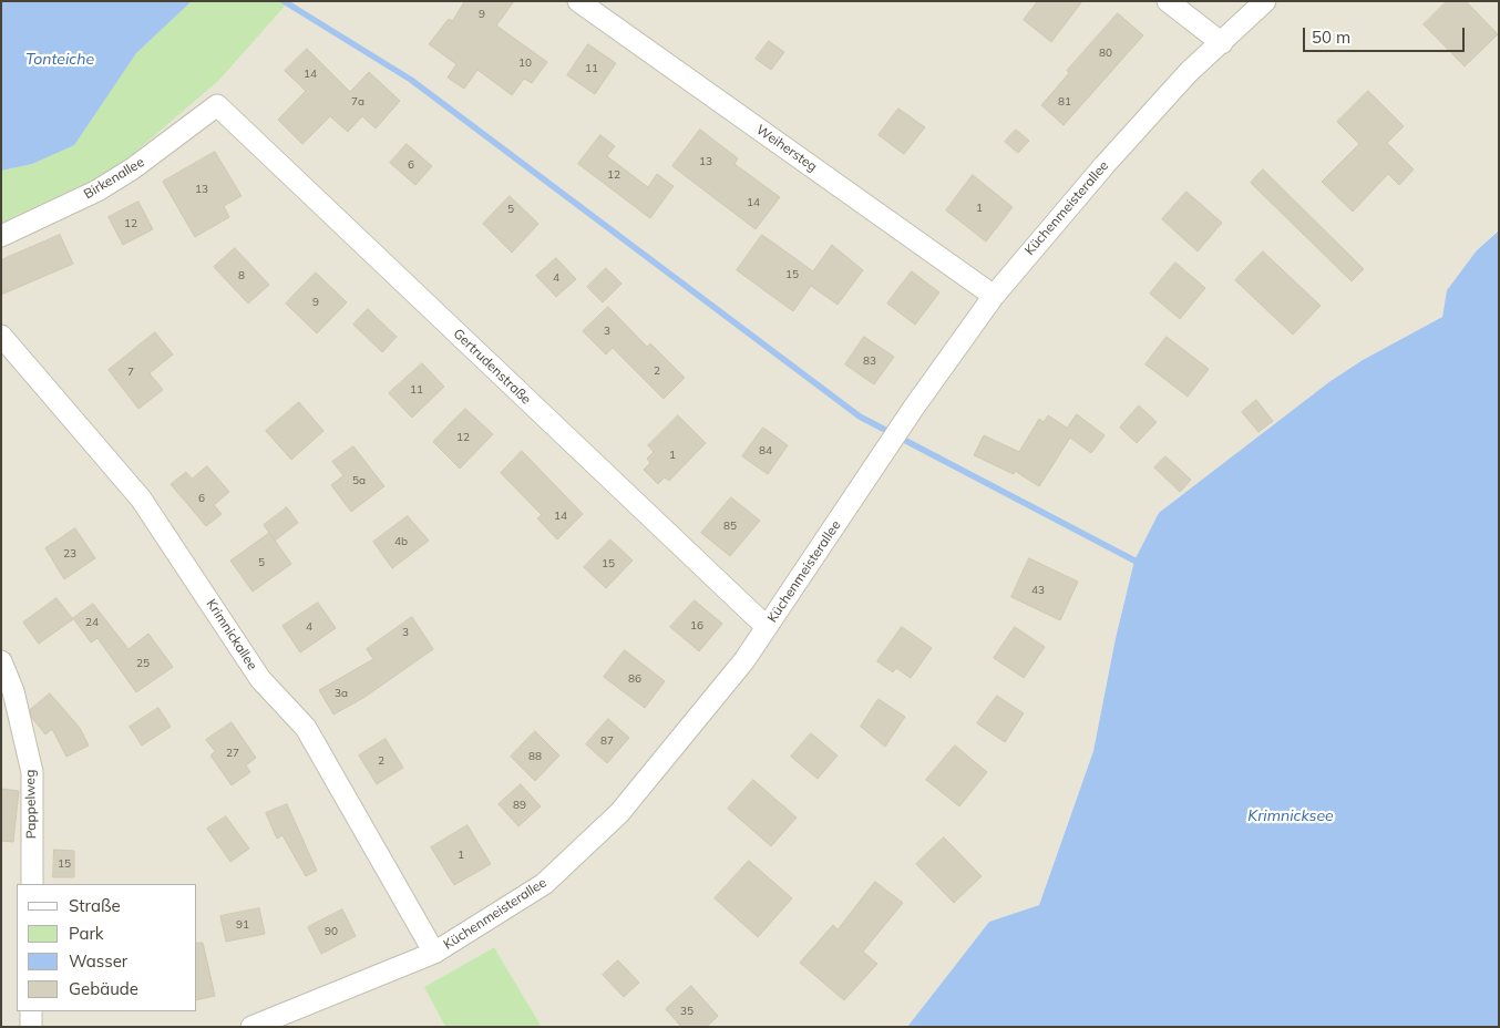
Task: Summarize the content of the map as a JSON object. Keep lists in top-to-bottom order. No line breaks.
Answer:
{"streets":{"street":["Weihersteg","Birkenallee","Küchenmeisterallee","Gertrudenstraße","Krimnickallee","Pappelweg"]},"crossings":[["Weihersteg","Küchenmeisterallee"],["Birkenallee","Gertrudenstraße"],["Küchenmeisterallee","Gertrudenstraße"],["Küchenmeisterallee","Krimnickallee"]],"water":["Tonteiche","Krimnicksee"],"house_numbers":["9","80","10","11","14","7a","81","13","6","12","13","14","1","5","12","15","8","4","9","3","83","2","7","11","12","84","1","5a","6","14","85","4b","23","5","15","43","24","16","4","3","25","86","3a","87","27","88","2","89","1","15","91","90","35"],"legend":["Straße","Park","Wasser","Gebäude"],"scale_bar":"50 m"}
